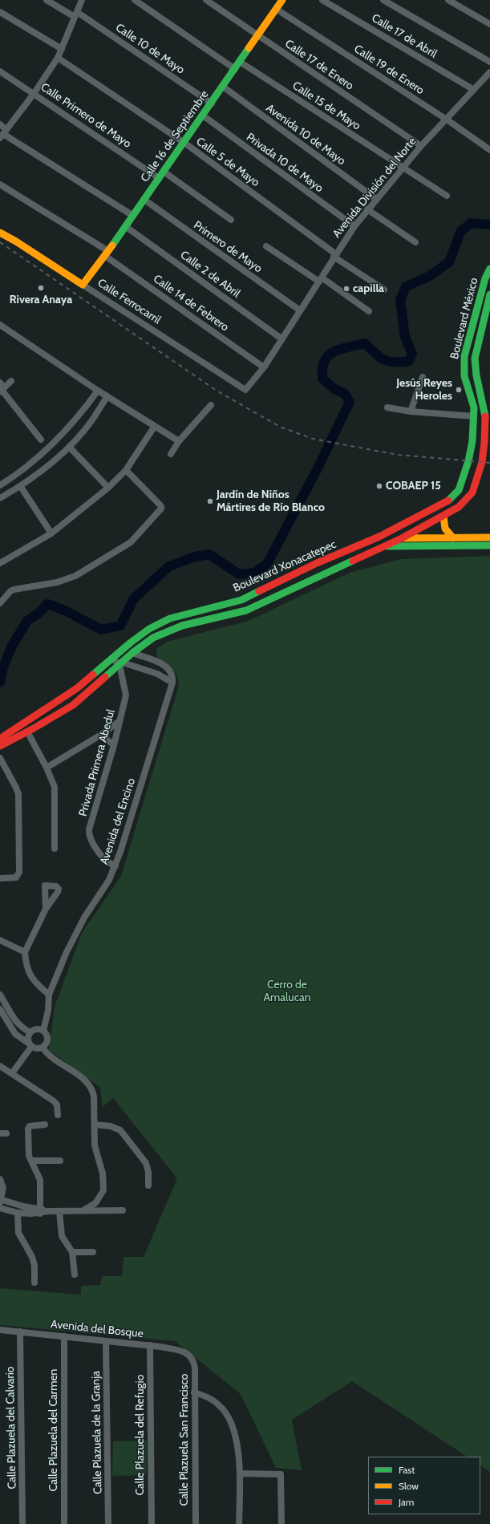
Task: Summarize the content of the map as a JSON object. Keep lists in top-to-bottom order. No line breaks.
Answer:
{"streets":{"main road":["Calle 16 de Septiembre","Calle Ferrocarril","Boulevard México","Boulevard Xonacatepec"],"street":["Calle 17 de Abril","Calle 10 de Mayo","Calle 17 de Enero","Calle 19 de Enero","Calle 15 de Mayo","Calle Primero de Mayo","Avenida 10 de Mayo","Calle 5 de Mayo","Privada 10 de Mayo","Avenida División del Norte","Primero de Mayo","Calle 2 de Abril","Calle 14 de Febrero","Privada Primera Abedul","Avenida del Encino","Avenida del Bosque","Calle Plazuela del Calvario","Calle Plazuela del Carmen","Calle Plazuela de la Granja","Calle Plazuela del Refugio","Calle Plazuela San Francisco"]},"crossings":[["Calle 17 de Abril","Avenida División del Norte"],["Calle 10 de Mayo","Calle 16 de Septiembre"],["Calle 17 de Enero","Calle 16 de Septiembre"],["Calle 17 de Enero","Avenida División del Norte"],["Calle 19 de Enero","Calle 16 de Septiembre"],["Calle 19 de Enero","Avenida División del Norte"],["Calle 15 de Mayo","Calle 16 de Septiembre"],["Calle 15 de Mayo","Avenida División del Norte"],["Calle Primero de Mayo","Calle 16 de Septiembre"],["Avenida 10 de Mayo","Calle 16 de Septiembre"],["Avenida 10 de Mayo","Avenida División del Norte"],["Calle 16 de Septiembre","Calle 5 de Mayo"],["Calle 16 de Septiembre","Privada 10 de Mayo"],["Calle 16 de Septiembre","Primero de Mayo"],["Calle 16 de Septiembre","Calle 2 de Abril"],["Calle 16 de Septiembre","Calle Ferrocarril"],["Calle 16 de Septiembre","Calle 14 de Febrero"],["Calle 5 de Mayo","Avenida División del Norte"],["Privada 10 de Mayo","Avenida División del Norte"],["Avenida División del Norte","Primero de Mayo"],["Avenida División del Norte","Calle 2 de Abril"],["Avenida División del Norte","Calle Ferrocarril"],["Avenida División del Norte","Calle 14 de Febrero"],["Boulevard México","Boulevard Xonacatepec"],["Boulevard Xonacatepec","Privada Primera Abedul"],["Privada Primera Abedul","Avenida del Encino"],["Avenida del Bosque","Calle Plazuela del Calvario"],["Avenida del Bosque","Calle Plazuela del Carmen"],["Avenida del Bosque","Calle Plazuela de la Granja"],["Avenida del Bosque","Calle Plazuela del Refugio"],["Avenida del Bosque","Calle Plazuela San Francisco"]],"parks":["Cerro de Amalucan"],"places":["Rivera Anaya","capilla","Jesús Reyes Heroles","COBAEP 15","Jardín de Niños Mártires de Río Blanco"],"legend":["Fast","Slow","Jam"]}
